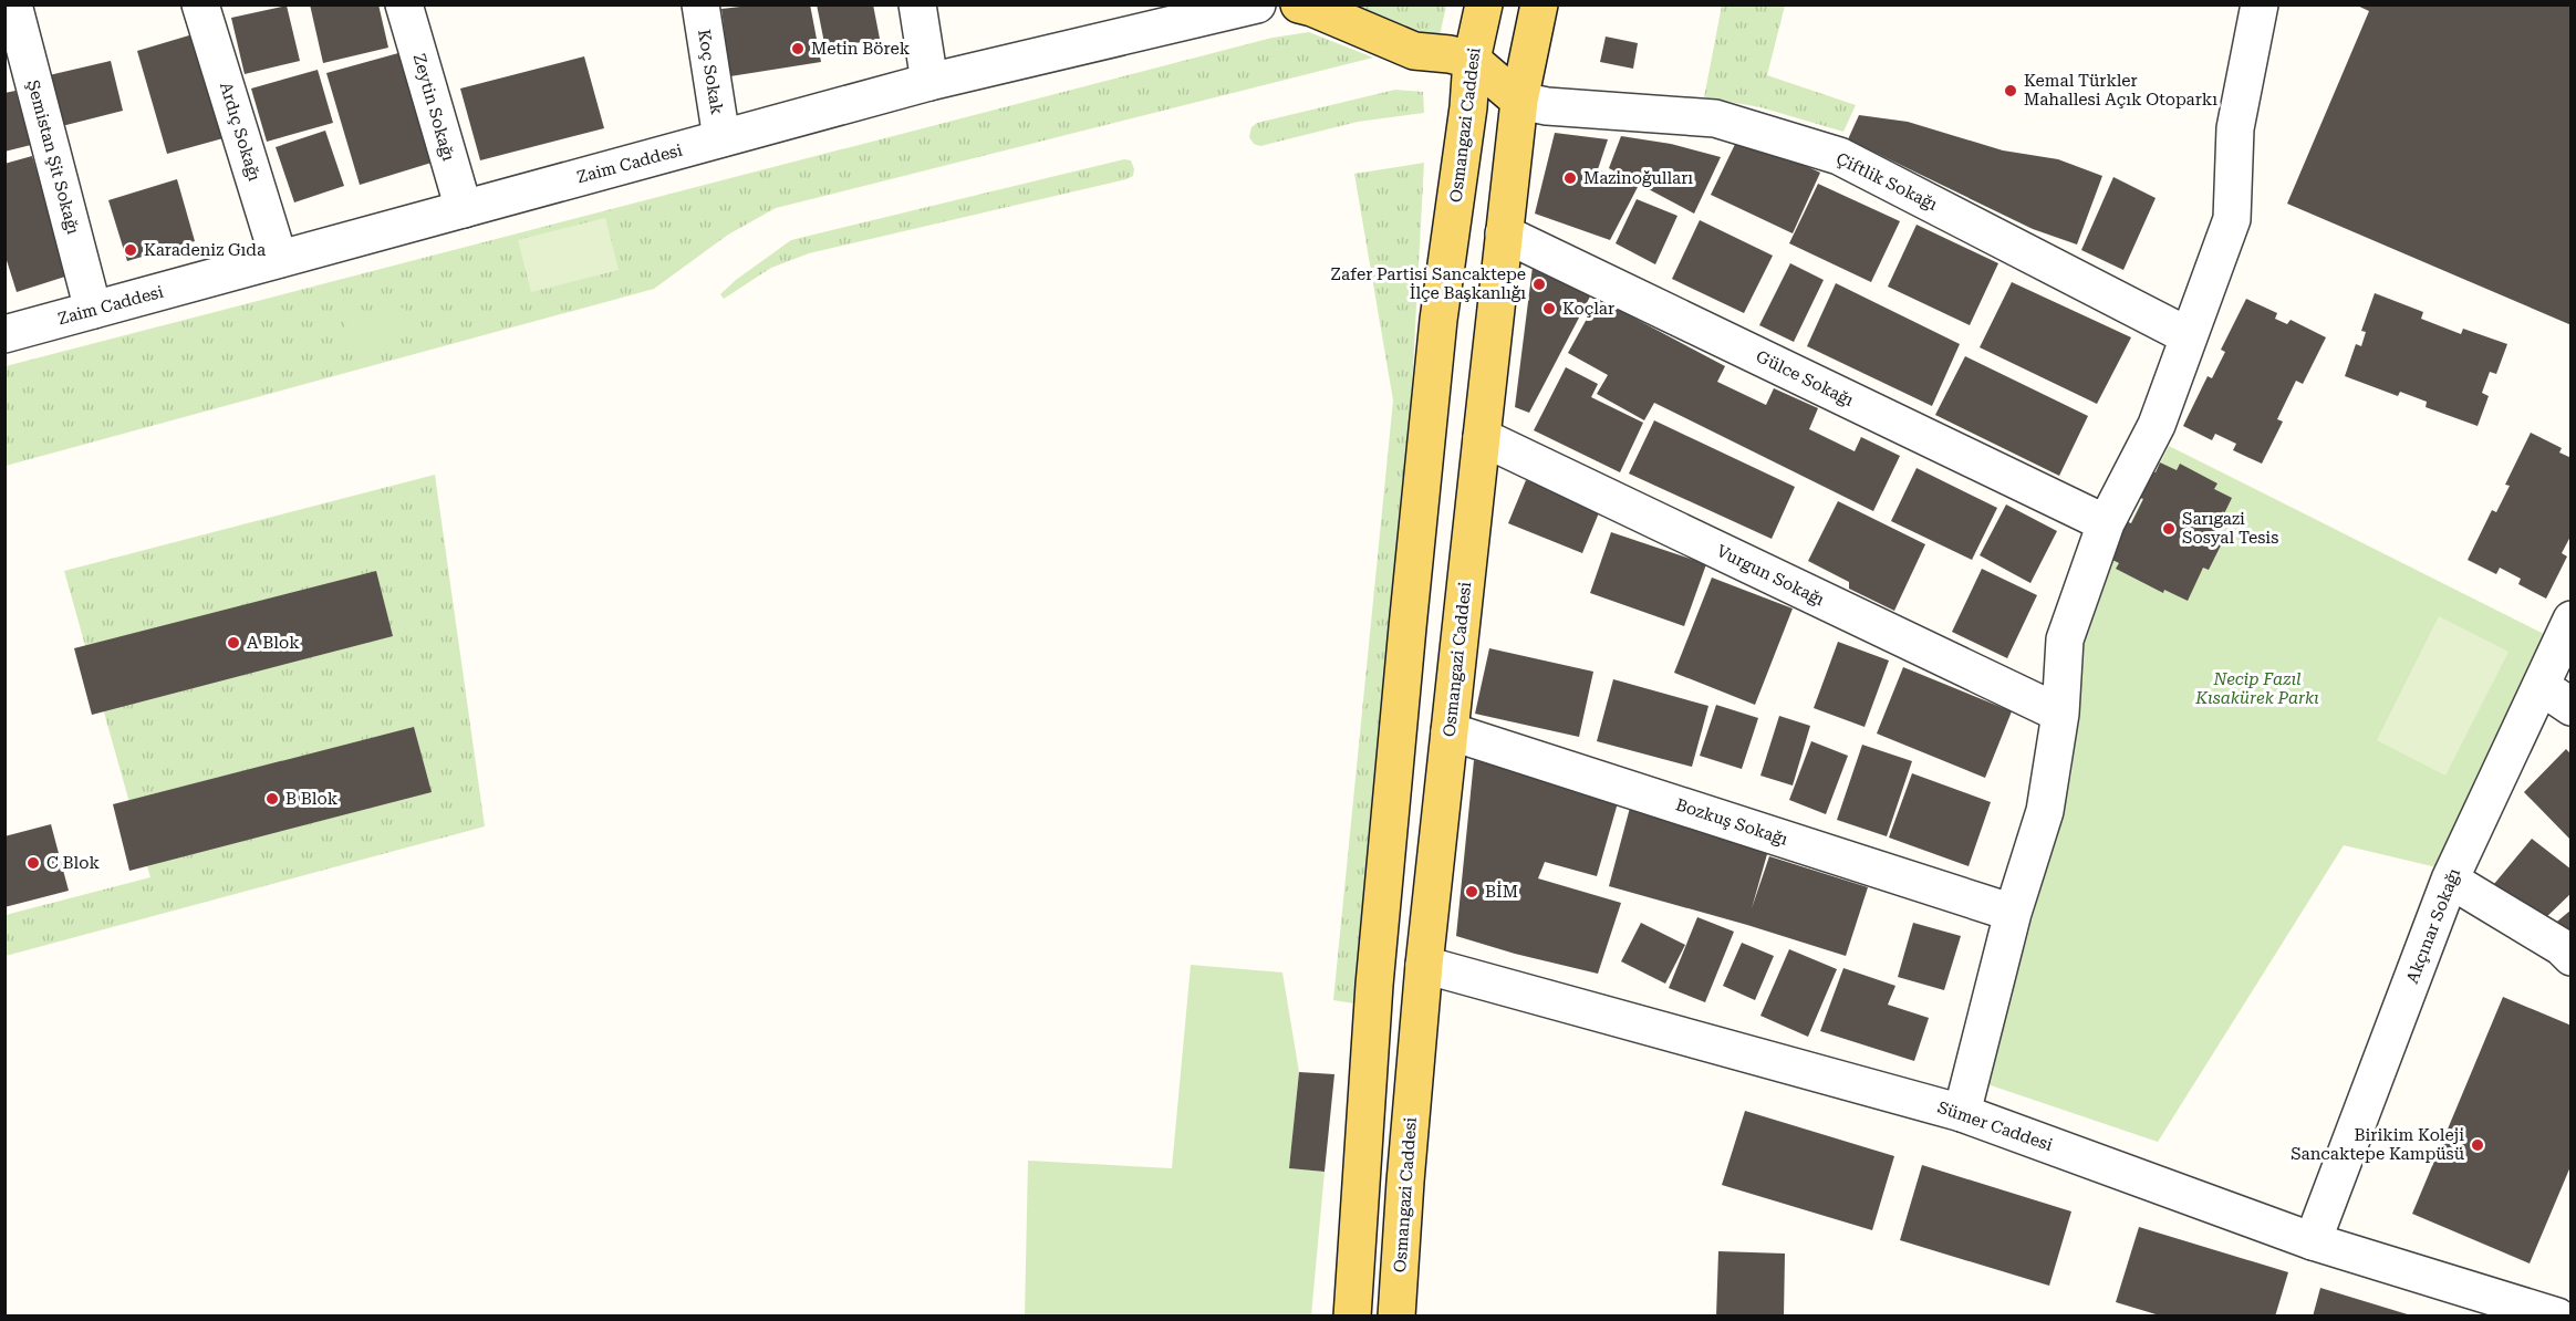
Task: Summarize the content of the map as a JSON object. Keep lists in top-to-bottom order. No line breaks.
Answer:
{"streets":{"main road":["Osmangazi Caddesi"],"street":["Koç Sokak","Zeytin Sokağı","Ardıç Sokağı","Şemistan Şit Sokağı","Zaim Caddesi","Çiftlik Sokağı","Gülce Sokağı","Vurgun Sokağı","Bozkuş Sokağı","Akçınar Sokağı","Sümer Caddesi"]},"crossings":[["Koç Sokak","Zaim Caddesi"],["Zeytin Sokağı","Zaim Caddesi"],["Osmangazi Caddesi","Çiftlik Sokağı"],["Osmangazi Caddesi","Gülce Sokağı"],["Osmangazi Caddesi","Vurgun Sokağı"],["Osmangazi Caddesi","Bozkuş Sokağı"],["Osmangazi Caddesi","Sümer Caddesi"],["Ardıç Sokağı","Zaim Caddesi"],["Şemistan Şit Sokağı","Zaim Caddesi"],["Akçınar Sokağı","Sümer Caddesi"]],"parks":["Necip Fazıl Kısakürek Parkı"],"places":["Metin Börek","Kemal Türkler Mahallesi Açık Otoparkı","Mazinoğulları","Karadeniz Gıda","Zafer Partisi Sancaktepe İlçe Başkanlığı","Koçlar","Sarıgazi Sosyal Tesis","A Blok","B Blok","C Blok","BİM","Birikim Koleji Sancaktepe Kampüsü"]}
